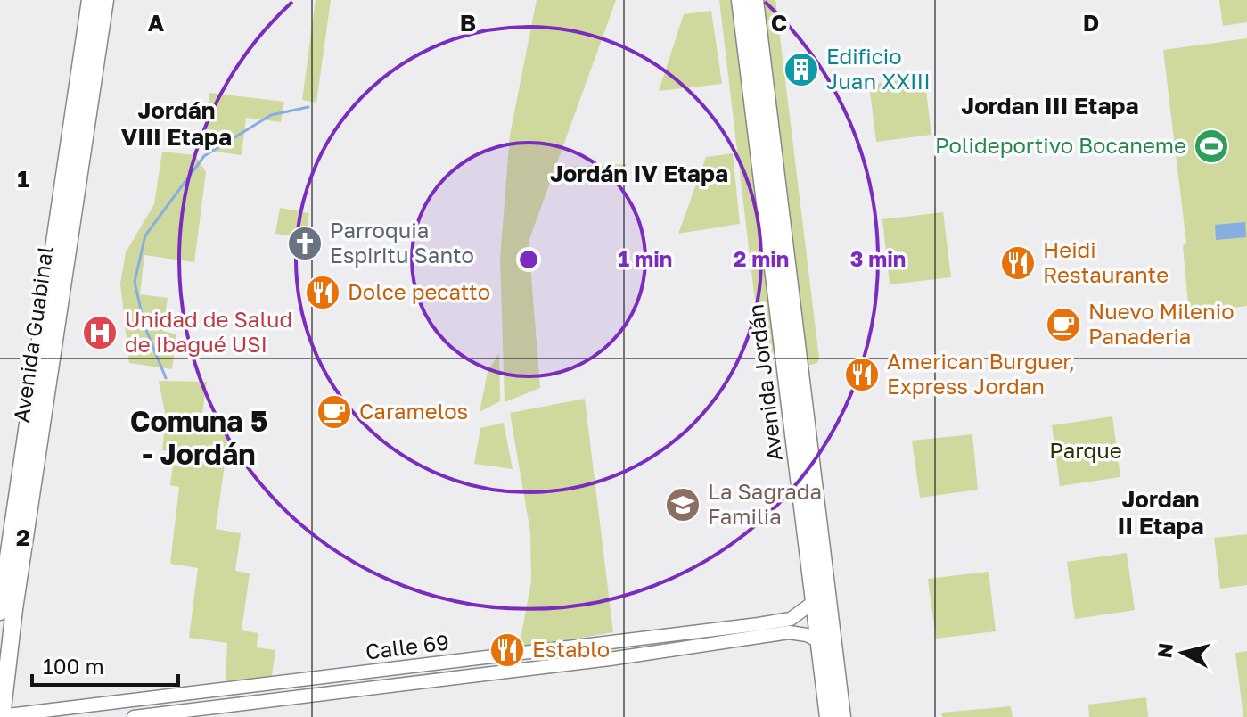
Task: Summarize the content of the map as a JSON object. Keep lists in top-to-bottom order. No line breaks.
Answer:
{"streets":{"main road":["Avenida Guabinal","Avenida Jordán"],"street":["Calle 69"]},"crossings":[["Avenida Guabinal","Calle 69"],["Avenida Jordán","Calle 69"]],"districts":["Jordan III Etapa","Jordán VIII Etapa","Jordán IV Etapa","Comuna 5 - Jordán","Jordan II Etapa"],"parks":["Parque"],"places":{"building":["Edificio Juan XXIII"],"sports":["Polideportivo Bocaneme"],"church":["Parroquia Espiritu Santo"],"restaurant":["Heidi Restaurante","Dolce pecatto","American Burguer, Express Jordan","Establo"],"cafe":["Nuevo Milenio Panaderia","Caramelos"],"hospital":["Unidad de Salud de Ibagué USI"],"school or university":["La Sagrada Familia"]},"scale_bar":"100 m","north":"left","grid":{"columns":["A","B","C","D"],"rows":["1","2"]},"rings":["1 min","2 min","3 min"]}
